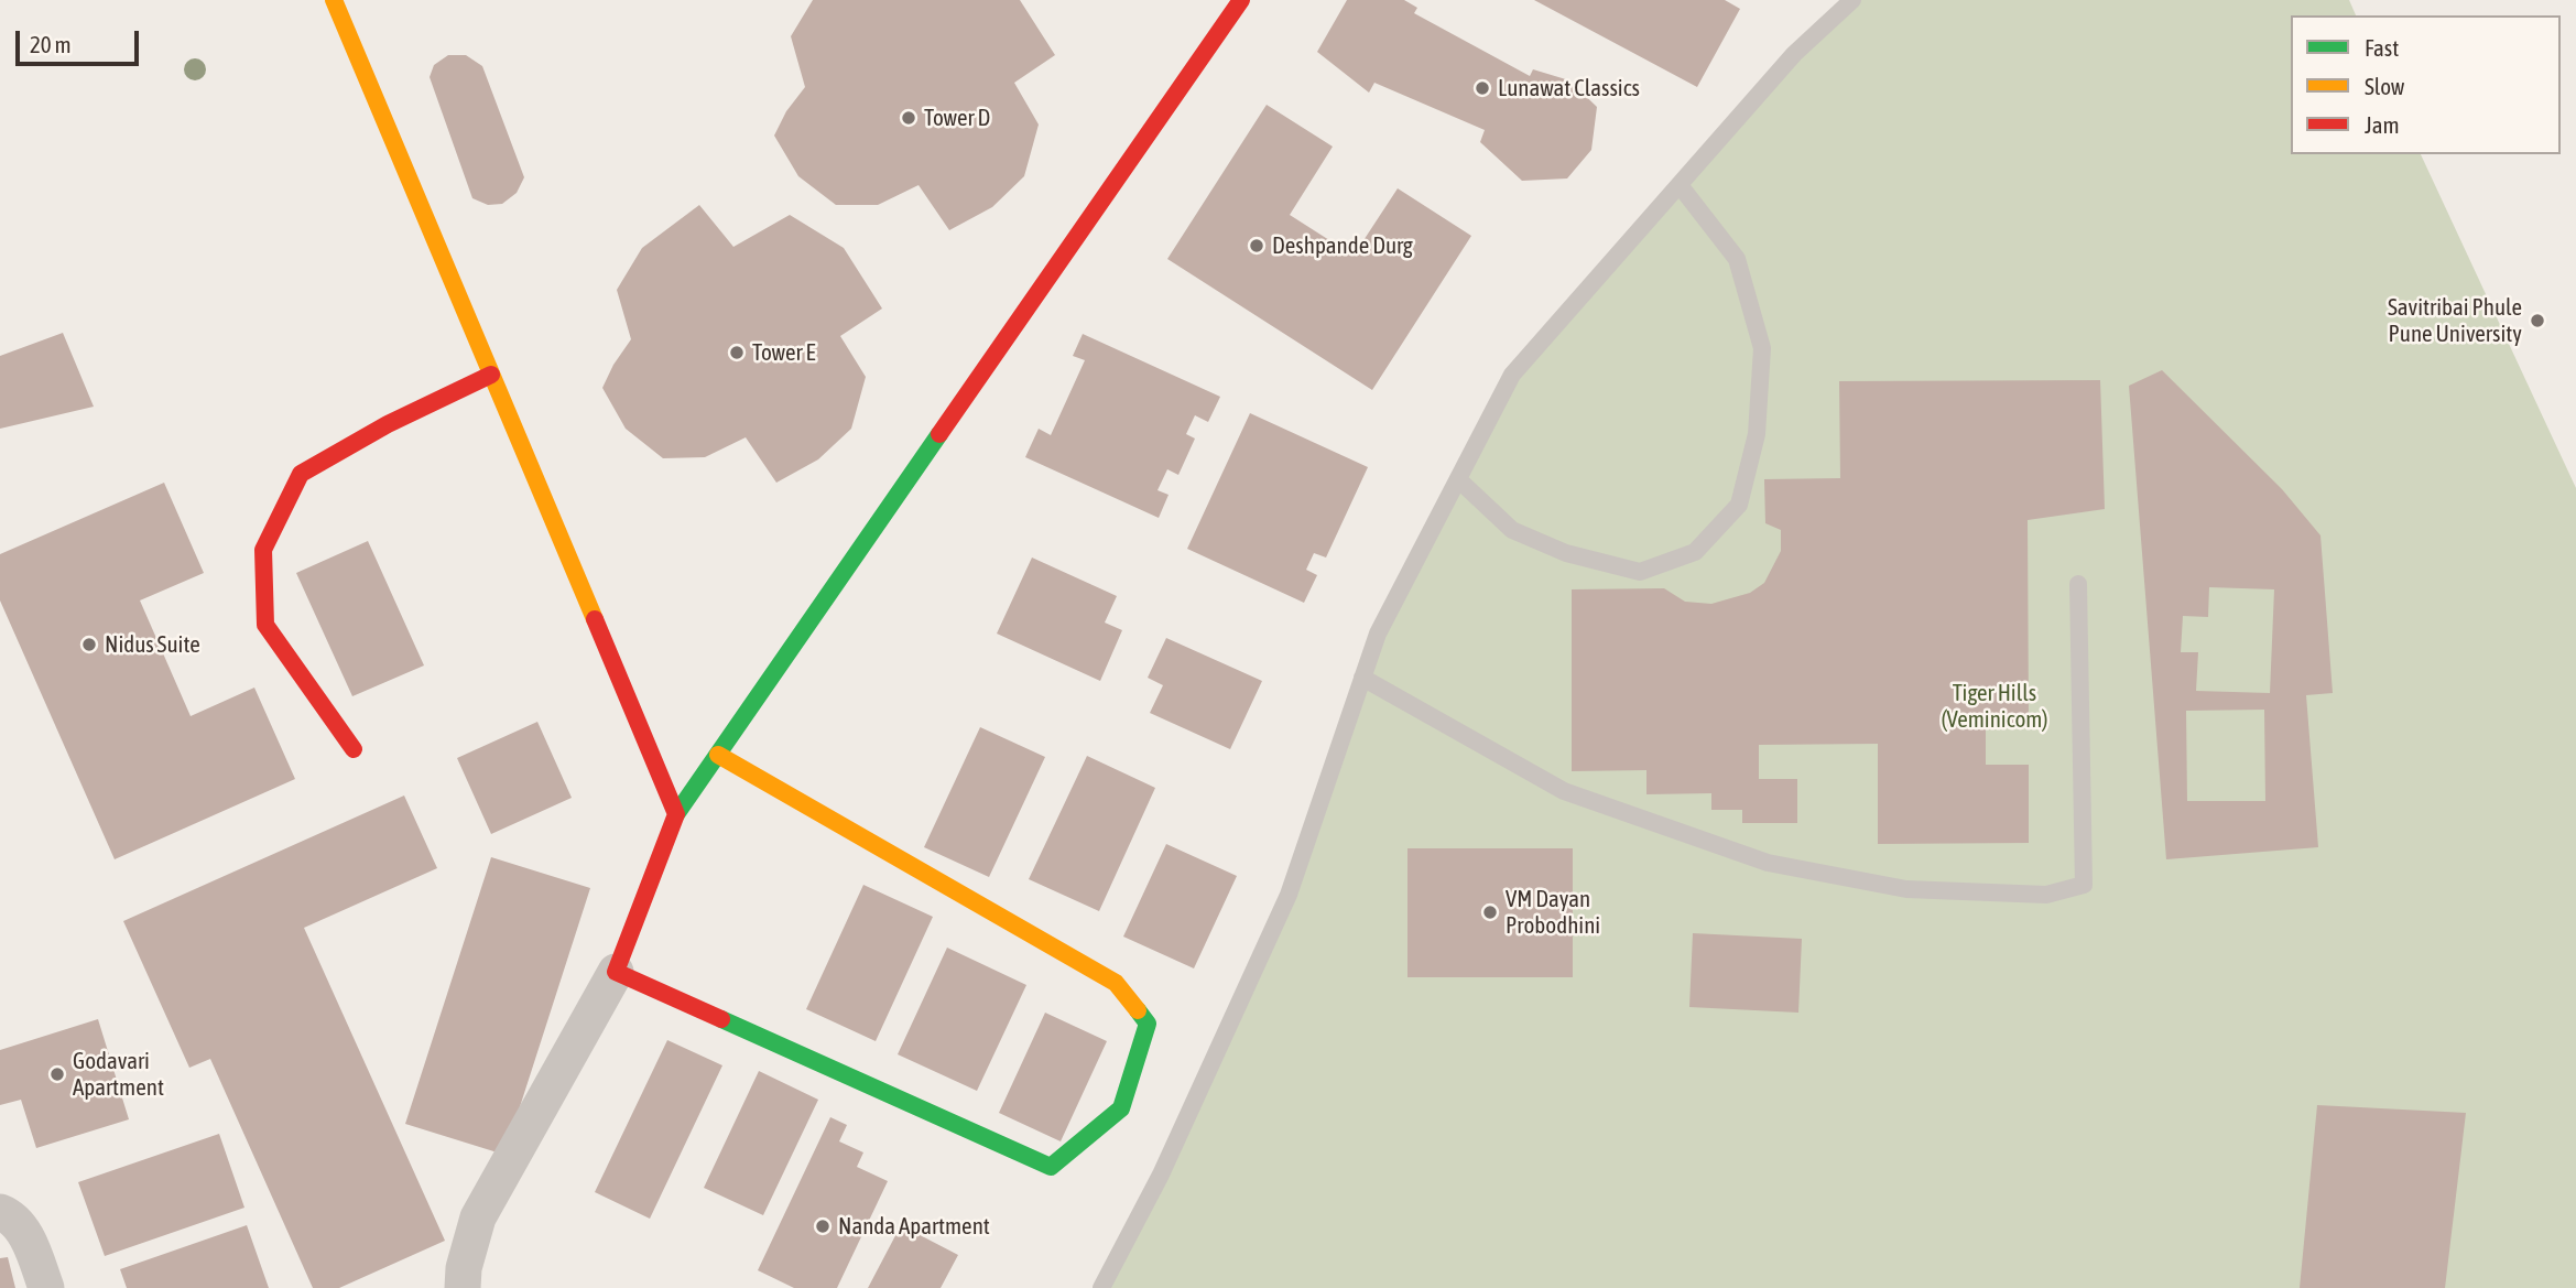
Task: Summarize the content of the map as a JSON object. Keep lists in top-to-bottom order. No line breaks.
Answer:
{"parks":["Tiger Hills (Veminicom)"],"places":["Lunawat Classics","Tower D","Deshpande Durg","Savitribai Phule Pune University","Tower E","Nidus Suite","VM Dayan Probodhini","Godavari Apartment","Nanda Apartment"],"legend":["Fast","Slow","Jam"],"scale_bar":"20 m"}
